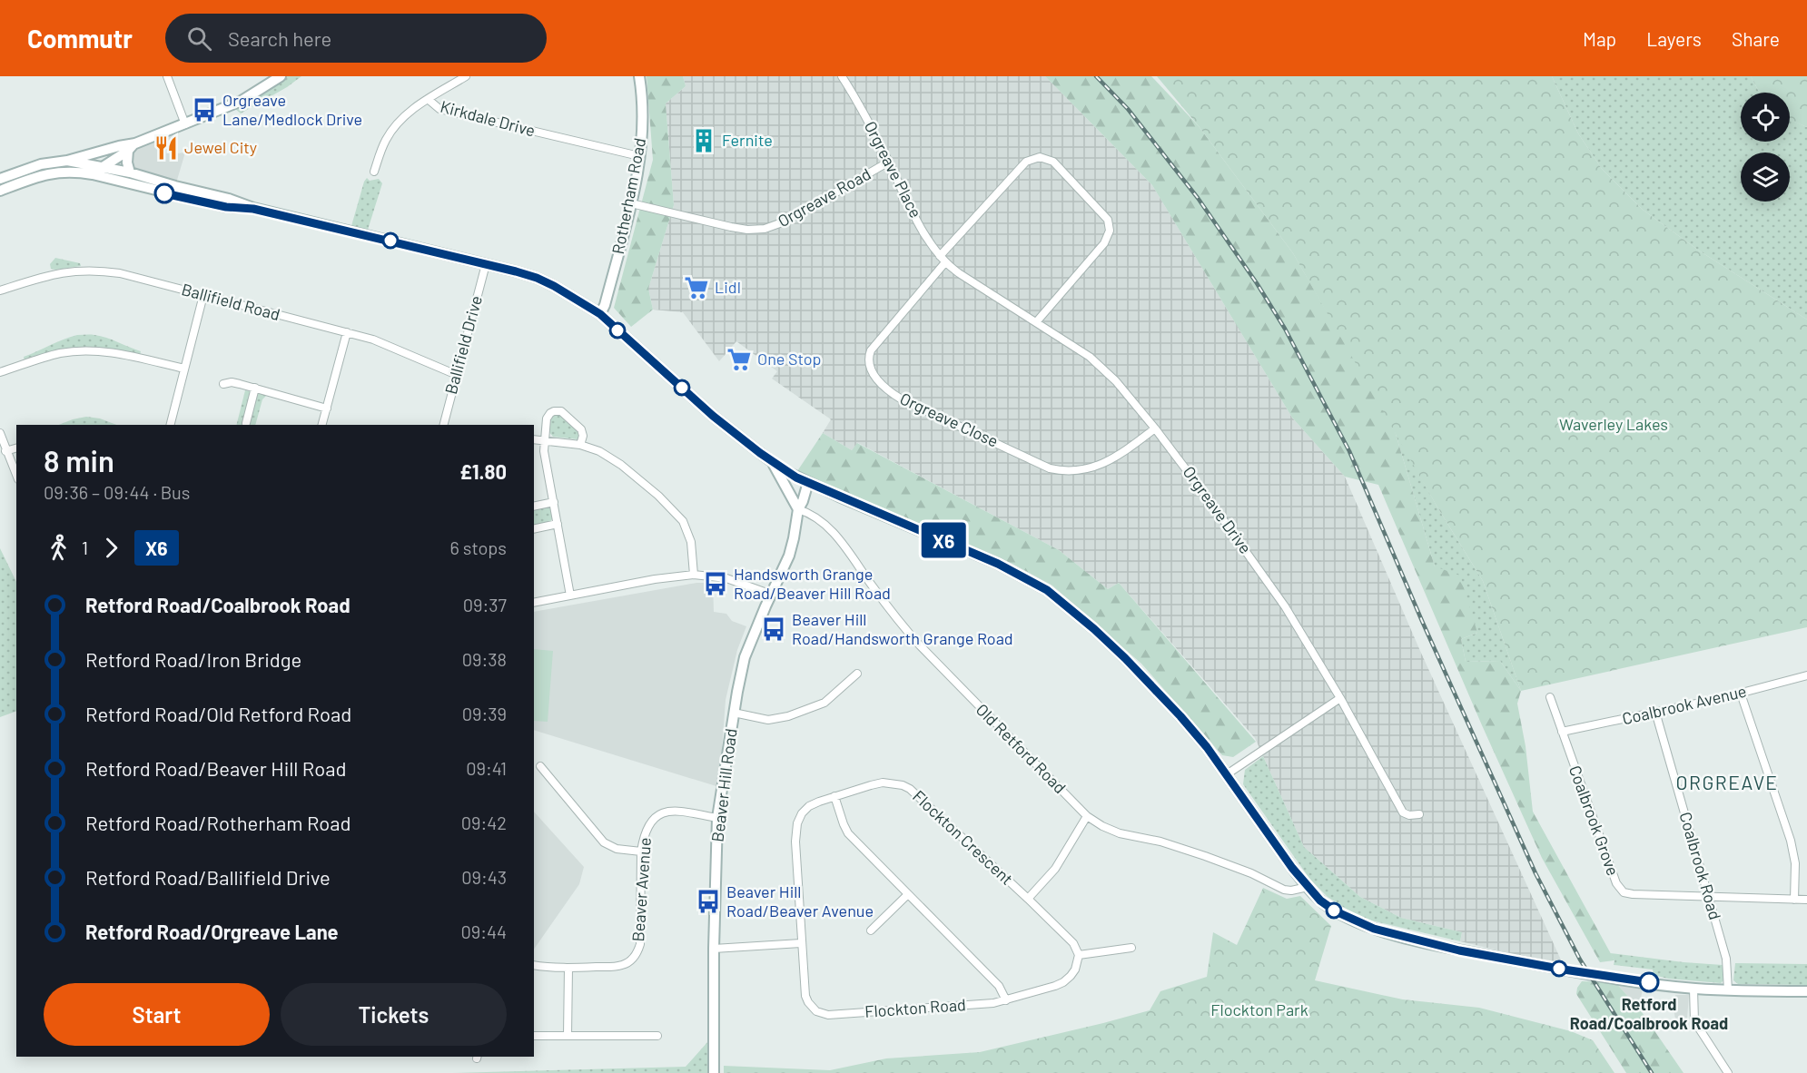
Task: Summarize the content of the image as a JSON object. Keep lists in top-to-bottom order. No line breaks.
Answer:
{"streets":{"main road":["Rotherham Road","Beaver Hill Road"],"street":["Kirkdale Drive","Orgreave Place","Orgreave Road","Ballifield Road","Ballifield Drive","Orgreave Close","Orgreave Drive","Coalbrook Avenue","Old Retford Road","Coalbrook Grove","Flockton Crescent","Coalbrook Road","Beaver Avenue","Flockton Road"]},"crossings":[["Kirkdale Drive","Rotherham Road"],["Orgreave Place","Orgreave Road"],["Orgreave Place","Orgreave Close"],["Orgreave Place","Orgreave Drive"],["Rotherham Road","Orgreave Road"],["Ballifield Road","Ballifield Drive"],["Orgreave Close","Orgreave Drive"],["Coalbrook Avenue","Coalbrook Grove"],["Coalbrook Avenue","Coalbrook Road"],["Old Retford Road","Beaver Hill Road"],["Beaver Hill Road","Beaver Avenue"],["Coalbrook Grove","Coalbrook Road"],["Flockton Crescent","Flockton Road"]],"districts":["ORGREAVE"],"parks":["Waverley Lakes","Flockton Park"],"places":{"bus stop":["Orgreave Lane/Medlock Drive","Handsworth Grange Road/Beaver Hill Road","Beaver Hill Road/Handsworth Grange Road","Beaver Hill Road/Beaver Avenue"],"building":["Fernite"],"restaurant":["Jewel City"],"supermarket":["Lidl","One Stop"],"other":["Retford Road/Coalbrook Road"]},"lines":["bus line X6"],"page":{"header":"Commutr","search":"Search here","nav":["Map","Layers","Share"],"on_map":"X6","heading":["8 min","09:36 – 09:44 · Bus","£1.80"],"legs":["1","X6","6 stops"],"list":[{"name":"Retford Road/Coalbrook Road","value":"09:37"},{"name":"Retford Road/Iron Bridge","value":"09:38"},{"name":"Retford Road/Old Retford Road","value":"09:39"},{"name":"Retford Road/Beaver Hill Road","value":"09:41"},{"name":"Retford Road/Rotherham Road","value":"09:42"},{"name":"Retford Road/Ballifield Drive","value":"09:43"},{"name":"Retford Road/Orgreave Lane","value":"09:44"}],"buttons":["Start","Tickets"]}}
